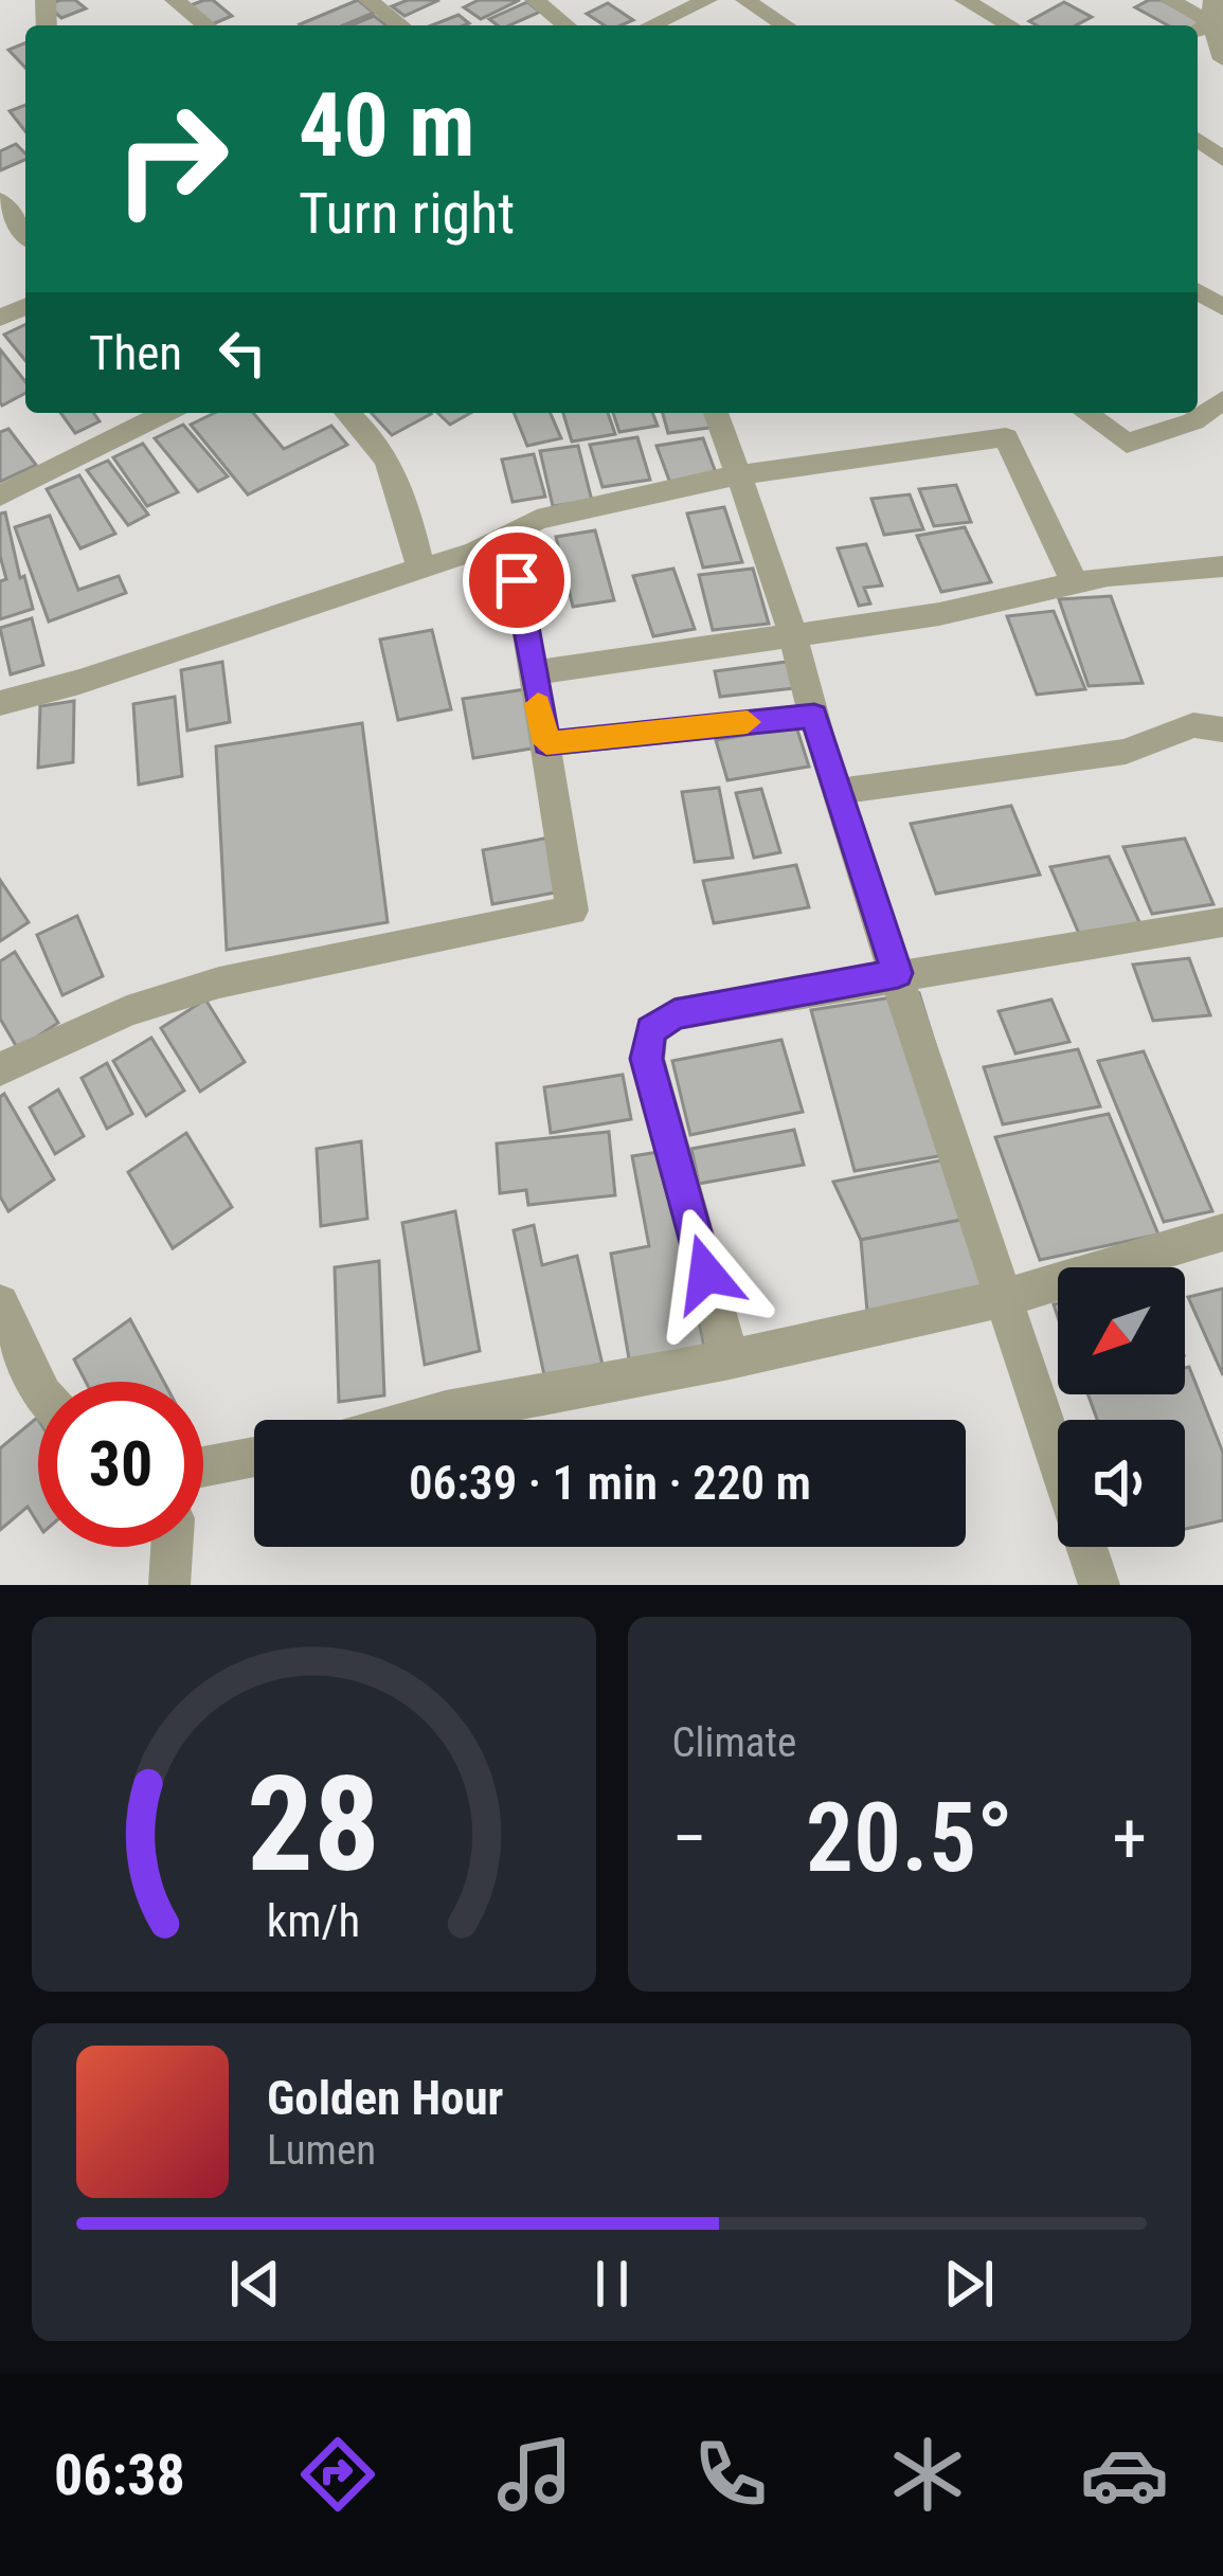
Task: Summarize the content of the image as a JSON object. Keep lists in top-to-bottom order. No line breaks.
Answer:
{"north":"bottom left","page":{"turn":["40 m","Turn right"],"then":"Then","limit":"30","trip":"06:39 · 1 min · 220 m","tile":"Climate","heat":["−","20.5°","+"],"song":["Golden Hour","Lumen"],"tabs":"06:38","gauge":["28","km/h"]}}
